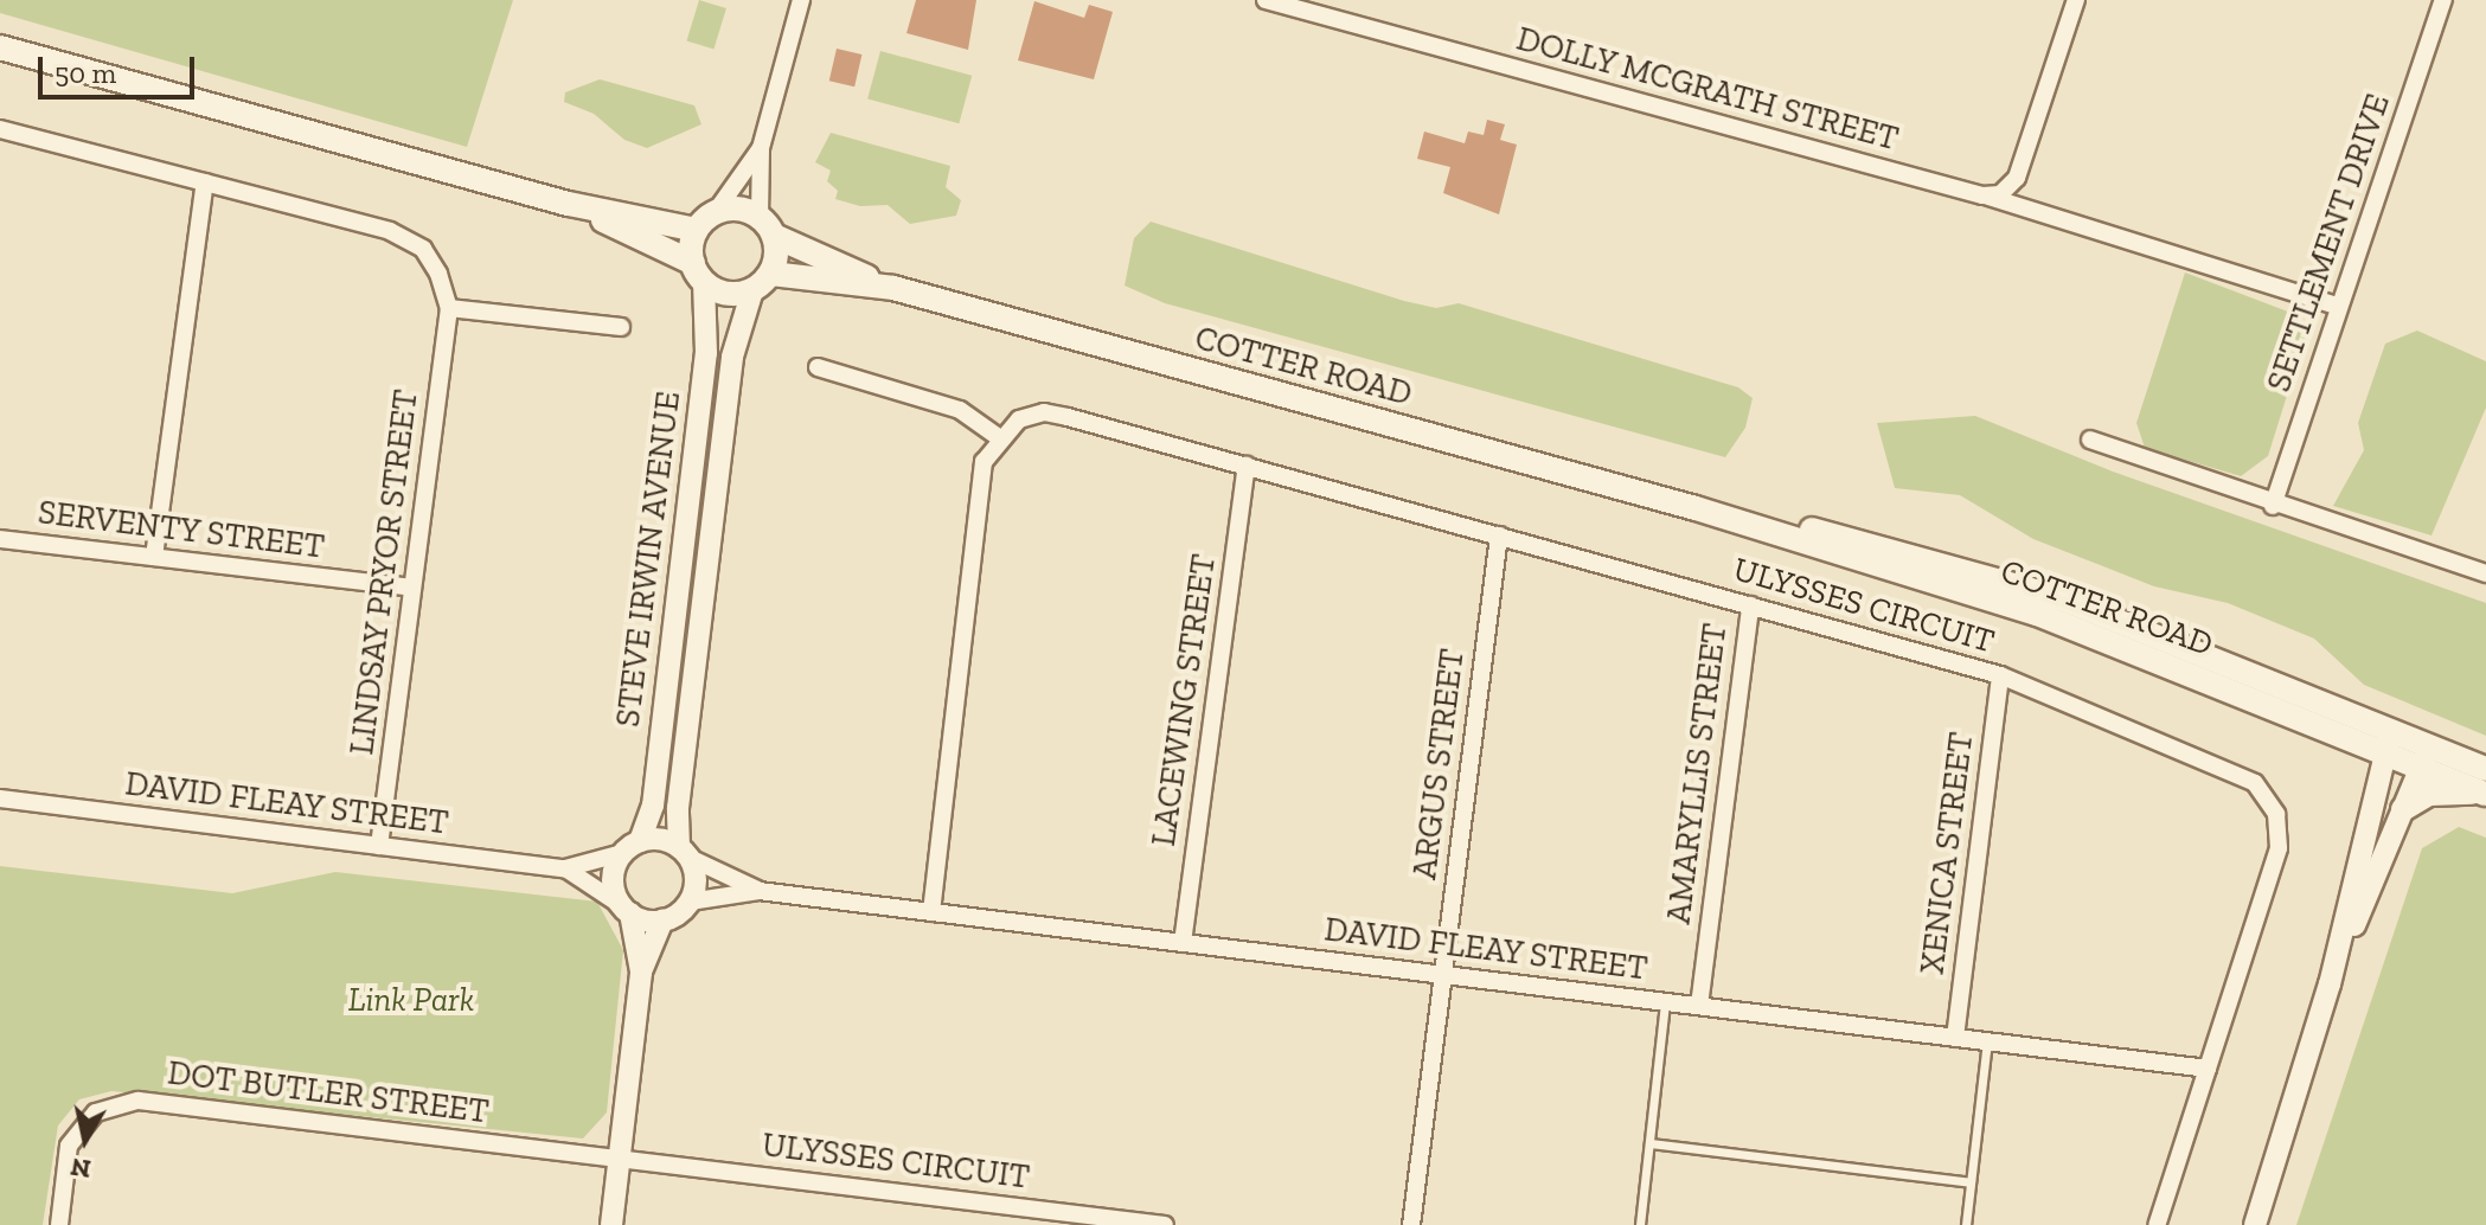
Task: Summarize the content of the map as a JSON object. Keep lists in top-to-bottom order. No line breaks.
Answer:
{"streets":{"main road":["COTTER ROAD"],"street":["DOLLY MCGRATH STREET","SETTLEMENT DRIVE","SERVENTY STREET","STEVE IRWIN AVENUE","LINDSAY PRYOR STREET","ULYSSES CIRCUIT","LACEWING STREET","ARGUS STREET","AMARYLLIS STREET","DAVID FLEAY STREET","XENICA STREET","DOT BUTLER STREET"]},"crossings":[["DOLLY MCGRATH STREET","SETTLEMENT DRIVE"],["COTTER ROAD","STEVE IRWIN AVENUE"],["SERVENTY STREET","LINDSAY PRYOR STREET"],["STEVE IRWIN AVENUE","DAVID FLEAY STREET"],["LINDSAY PRYOR STREET","DAVID FLEAY STREET"],["ULYSSES CIRCUIT","LACEWING STREET"],["ULYSSES CIRCUIT","ARGUS STREET"],["ULYSSES CIRCUIT","AMARYLLIS STREET"],["ULYSSES CIRCUIT","DAVID FLEAY STREET"],["ULYSSES CIRCUIT","XENICA STREET"],["ULYSSES CIRCUIT","DOT BUTLER STREET"],["LACEWING STREET","DAVID FLEAY STREET"],["ARGUS STREET","DAVID FLEAY STREET"],["AMARYLLIS STREET","DAVID FLEAY STREET"],["DAVID FLEAY STREET","XENICA STREET"]],"parks":["Link Park"],"scale_bar":"50 m","north":"bottom"}
